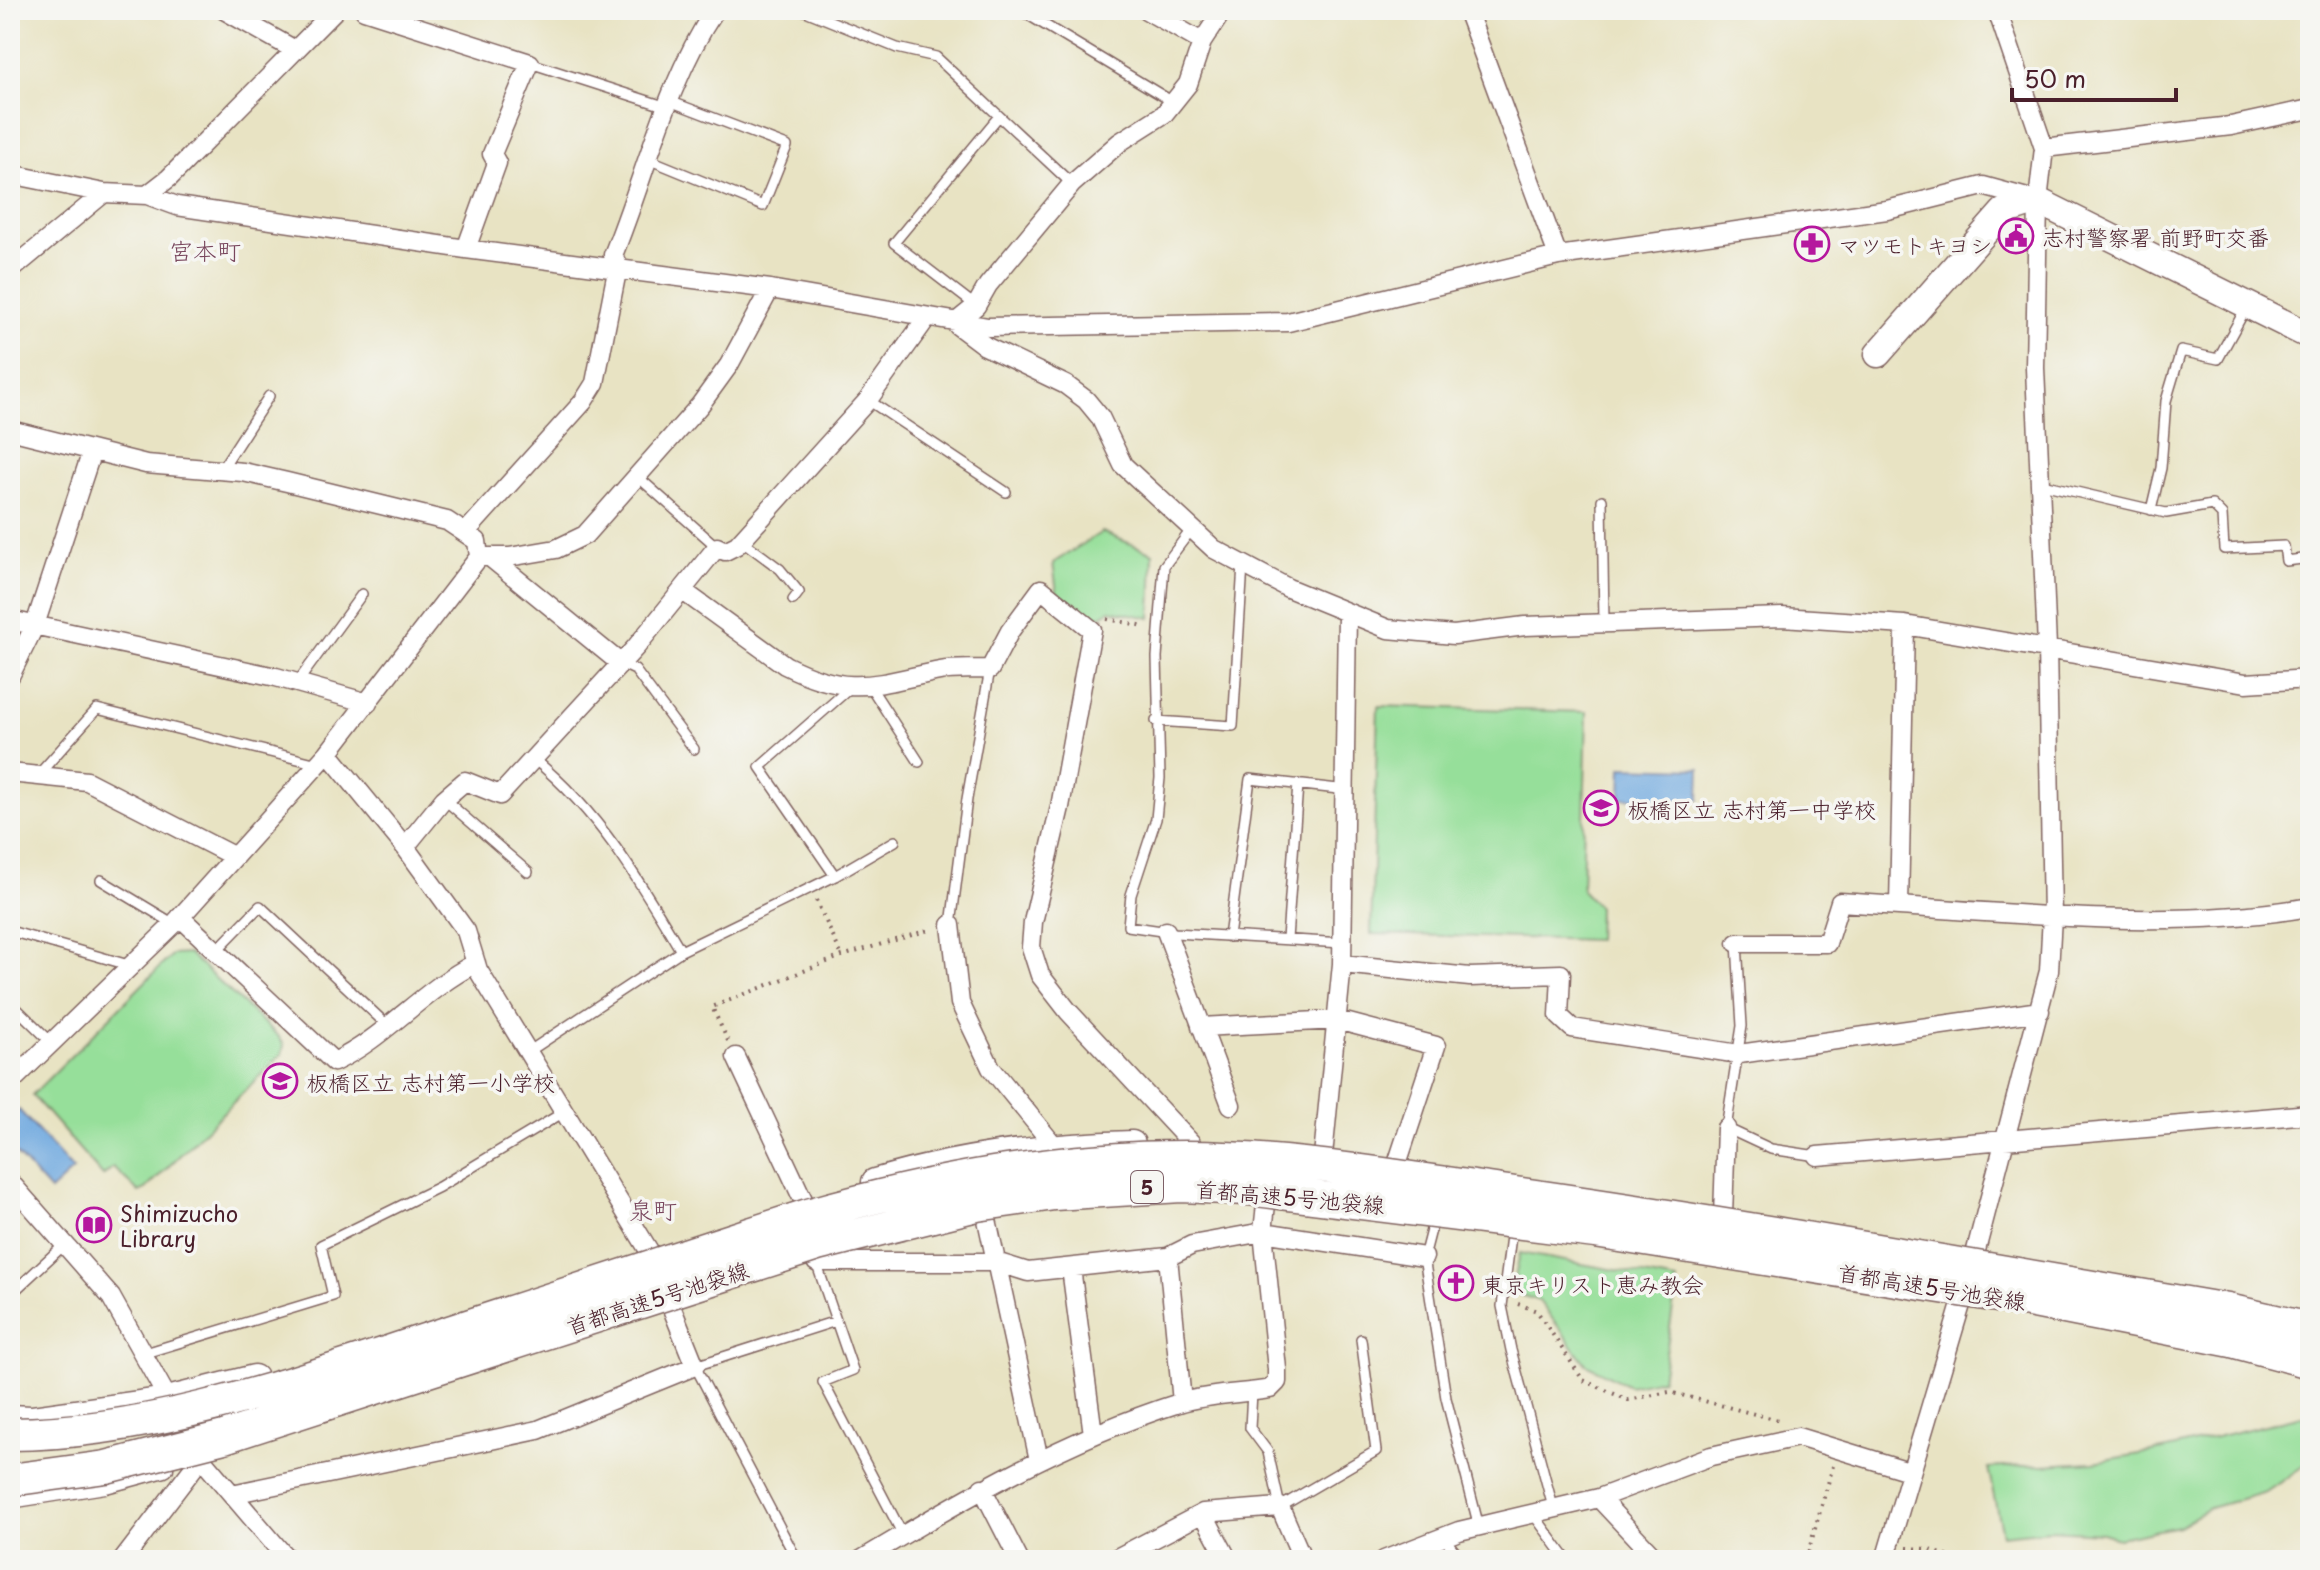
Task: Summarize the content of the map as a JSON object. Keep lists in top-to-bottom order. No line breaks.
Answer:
{"streets":{"highway":["5","首都高速5号池袋線"]},"districts":["宮本町","泉町"],"places":{"public building":["志村警察署 前野町交番"],"pharmacy":["マツモトキヨシ"],"school or university":["板橋区立 志村第一中学校","板橋区立 志村第一小学校"],"library":["Shimizucho Library"],"church":["東京キリスト恵み教会"]},"scale_bar":"50 m"}
